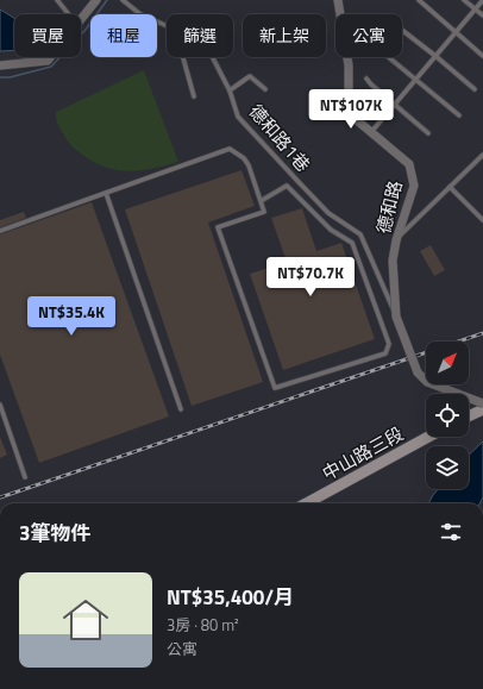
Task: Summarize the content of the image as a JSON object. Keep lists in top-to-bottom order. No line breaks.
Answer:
{"streets":{"street":["德和路","中山路三段"],"lane":["德和路1巷"]},"crossings":[["德和路1巷","德和路"]],"north":"top right","page":{"chip":["買屋","租屋","篩選","新上架","公寓"],"price":["NT$107K","NT$70.7K","NT$35.4K"],"heading":"3筆物件","list":[{"name":"NT$35,400/月","note":"3房 · 80 m² · 公寓"}]}}
